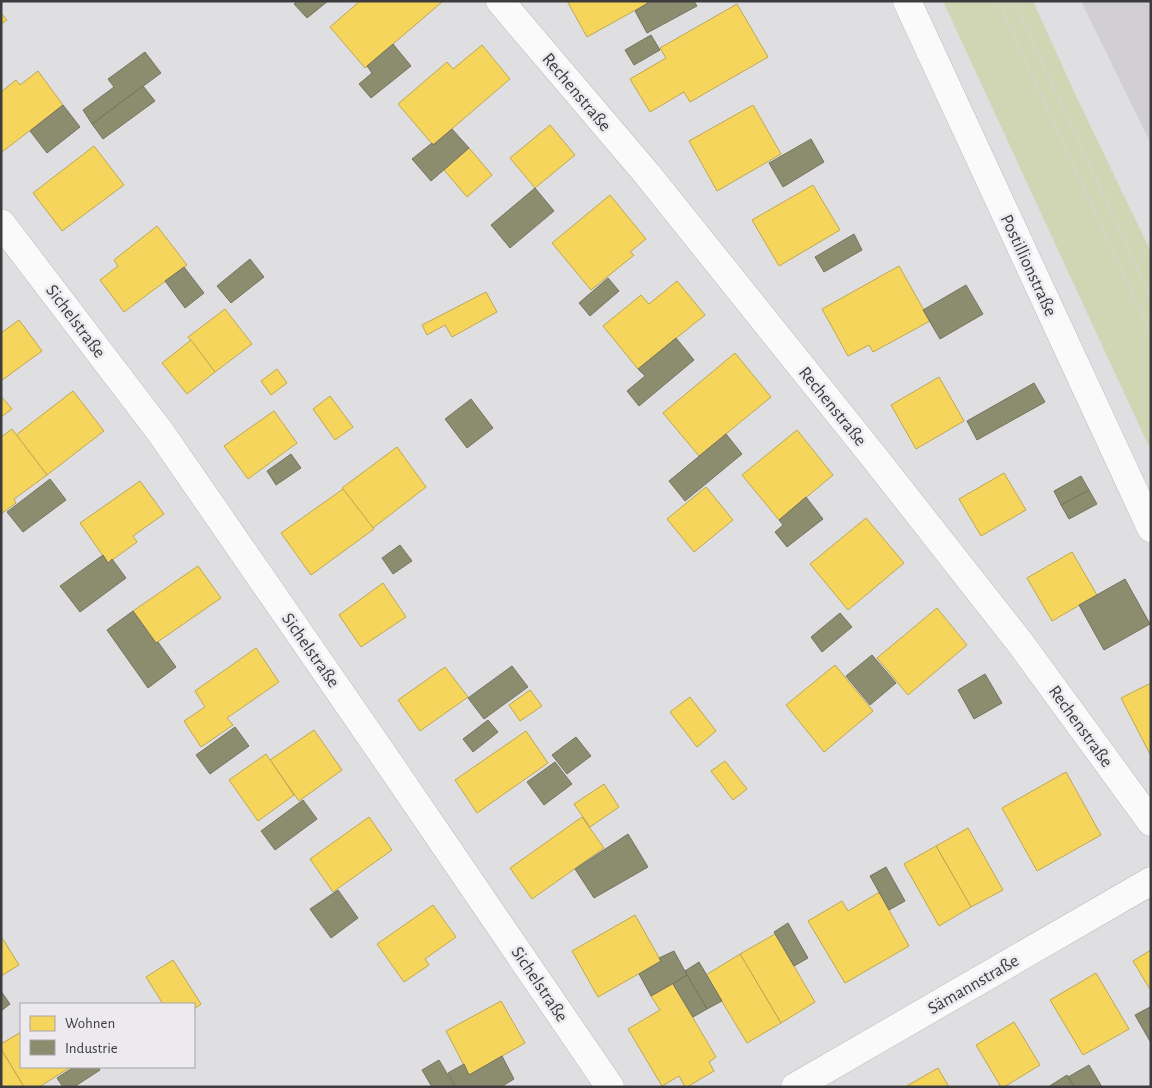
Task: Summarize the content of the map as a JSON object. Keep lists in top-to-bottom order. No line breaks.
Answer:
{"streets":{"street":["Rechenstraße","Postillionstraße","Sichelstraße","Sämannstraße"]},"legend":["Wohnen","Industrie"]}
